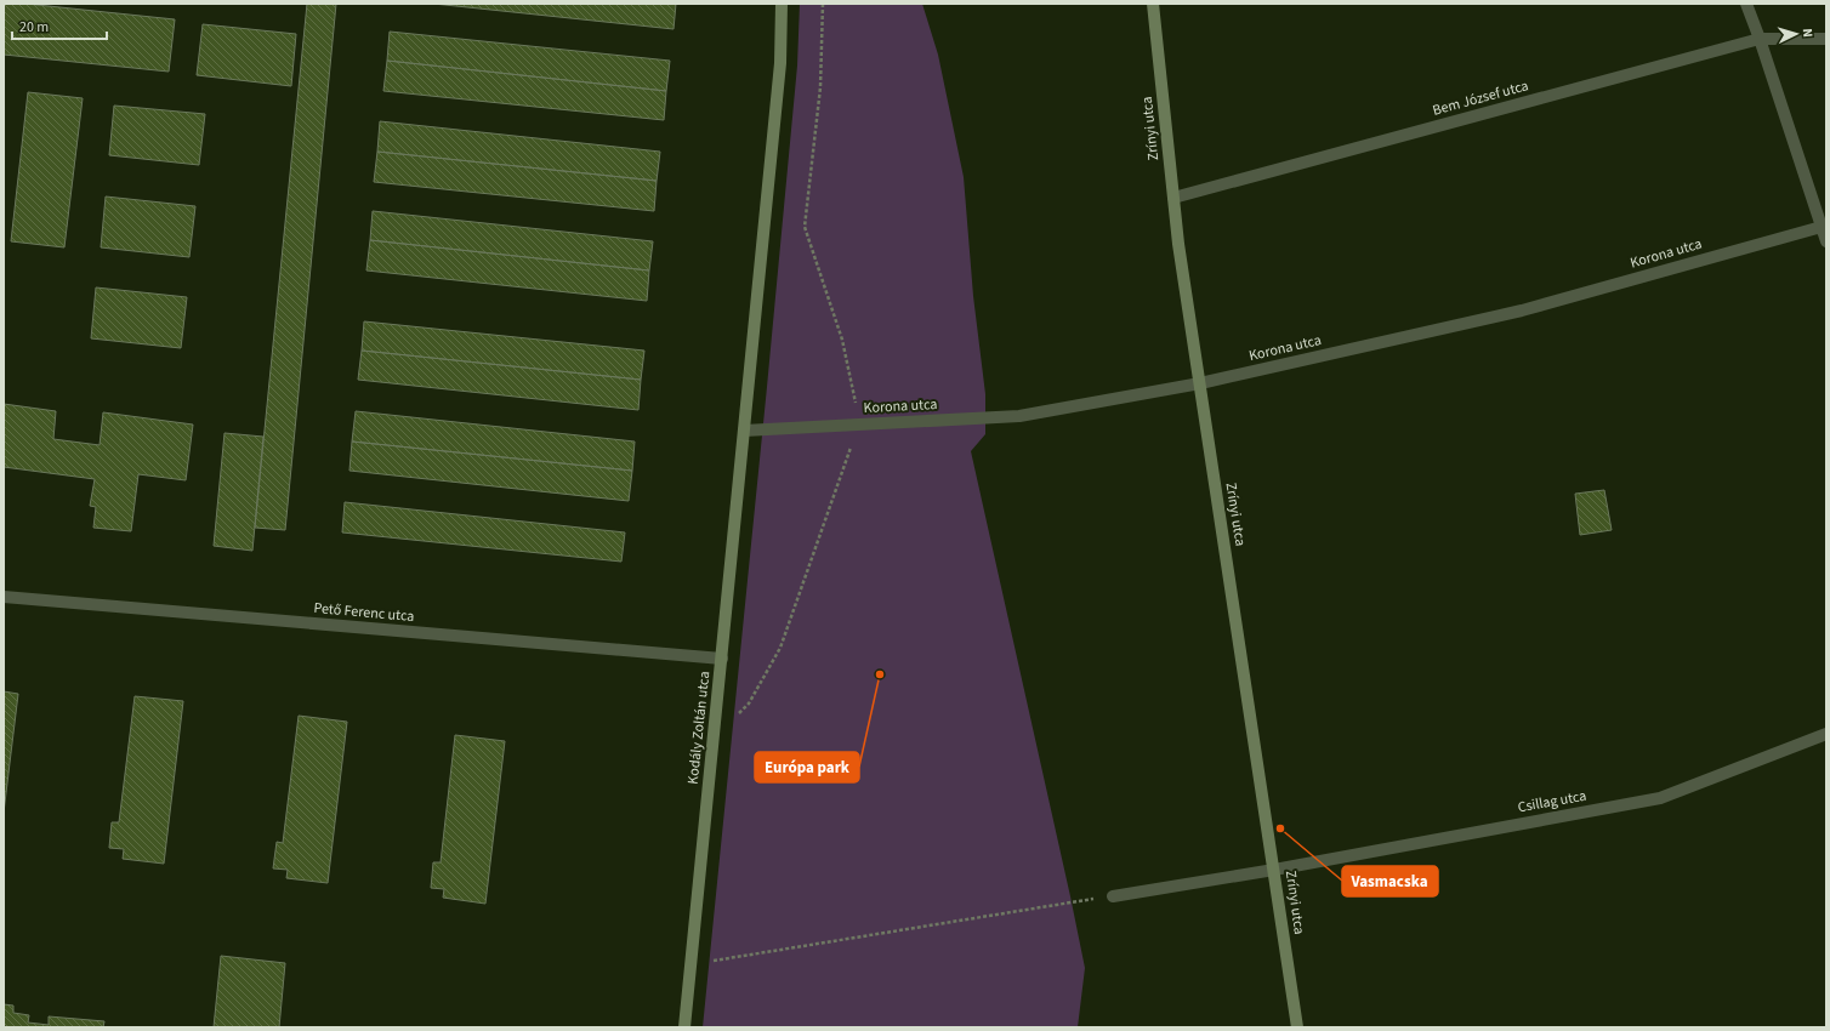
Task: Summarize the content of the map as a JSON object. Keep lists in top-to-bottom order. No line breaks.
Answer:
{"streets":{"street":["Bem József utca","Zrínyi utca","Korona utca","Pető Ferenc utca","Kodály Zoltán utca","Csillag utca"]},"crossings":[["Bem József utca","Zrínyi utca"],["Zrínyi utca","Korona utca"],["Zrínyi utca","Csillag utca"],["Korona utca","Kodály Zoltán utca"],["Pető Ferenc utca","Kodály Zoltán utca"]],"places":["Európa park","Vasmacska"],"scale_bar":"20 m","north":"right"}
